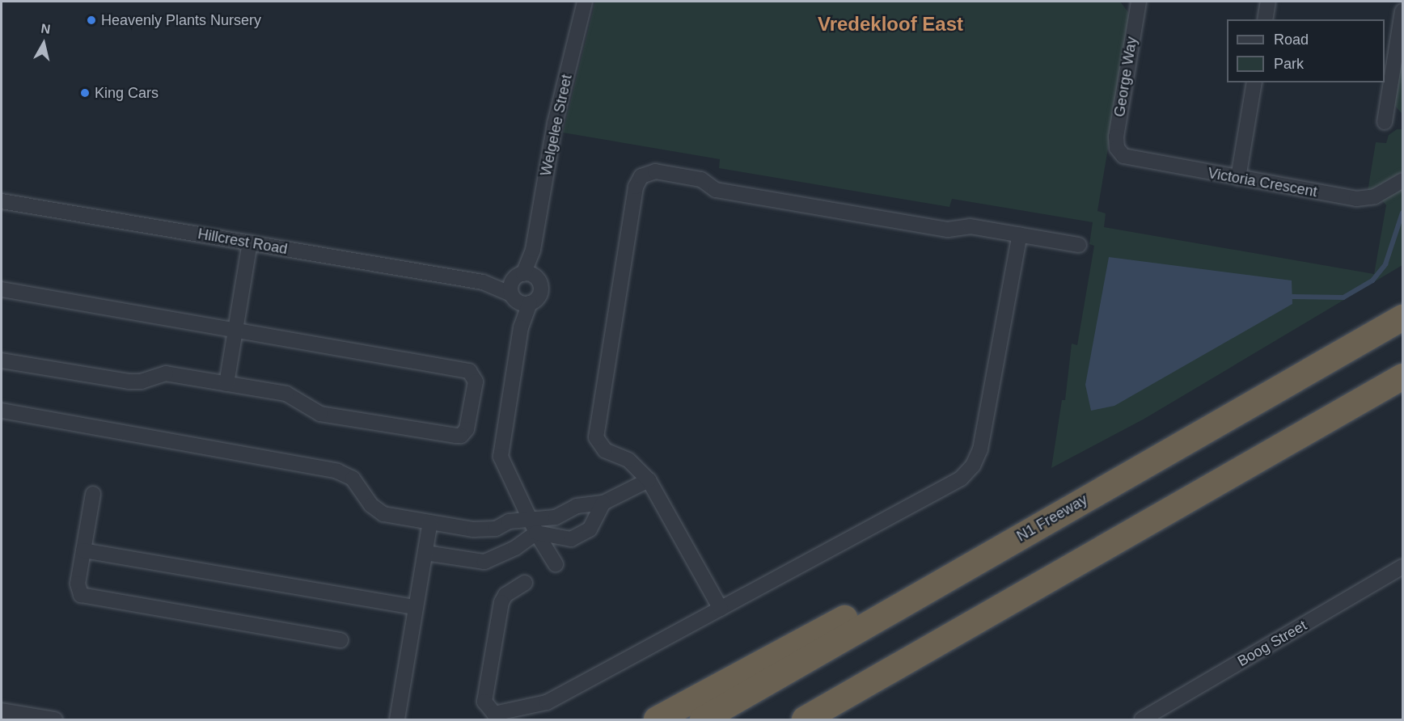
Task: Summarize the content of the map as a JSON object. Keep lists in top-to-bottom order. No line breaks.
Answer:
{"streets":{"highway":["N1 Freeway"],"street":["George Way","Welgelee Street","Victoria Crescent","Hillcrest Road","Boog Street"]},"crossings":[["George Way","Victoria Crescent"],["Welgelee Street","Hillcrest Road"]],"districts":["Vredekloof East"],"places":["Heavenly Plants Nursery","King Cars"],"legend":["Road","Park"],"north":"top"}
